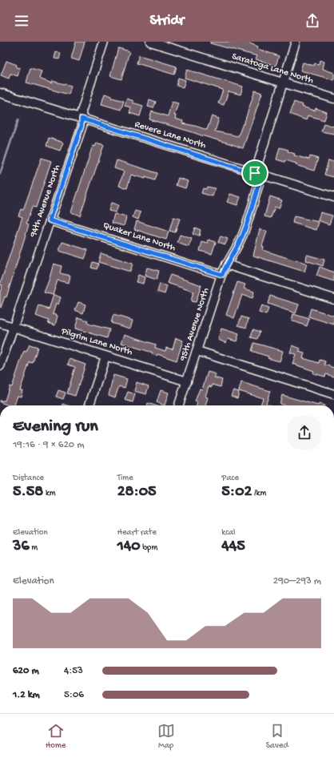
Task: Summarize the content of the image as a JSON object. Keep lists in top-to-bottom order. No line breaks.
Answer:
{"streets":{"street":["Saratoga Lane North","Revere Lane North","94th Avenue North","Quaker Lane North","95th Avenue North","Pilgrim Lane North"]},"crossings":[["Saratoga Lane North","95th Avenue North"],["Revere Lane North","94th Avenue North"],["Revere Lane North","95th Avenue North"],["94th Avenue North","Quaker Lane North"],["94th Avenue North","Pilgrim Lane North"],["Quaker Lane North","95th Avenue North"],["95th Avenue North","Pilgrim Lane North"]],"page":{"header":"Stridr","heading":["Evening run","19:16 · 9 × 620 m"],"stats":[["Distance","5.58 km"],["Time","28:05"],["Pace","5:02 /km"],["Elevation","36 m"],["Heart rate","140 bpm"],["kcal","445"]],"chart":["Elevation","290–293 m"],"list":[{"name":"620 m","note":"4:53"},{"name":"1.2 km","note":"5:06"}],"tabs":["Home","Map","Saved"]}}
